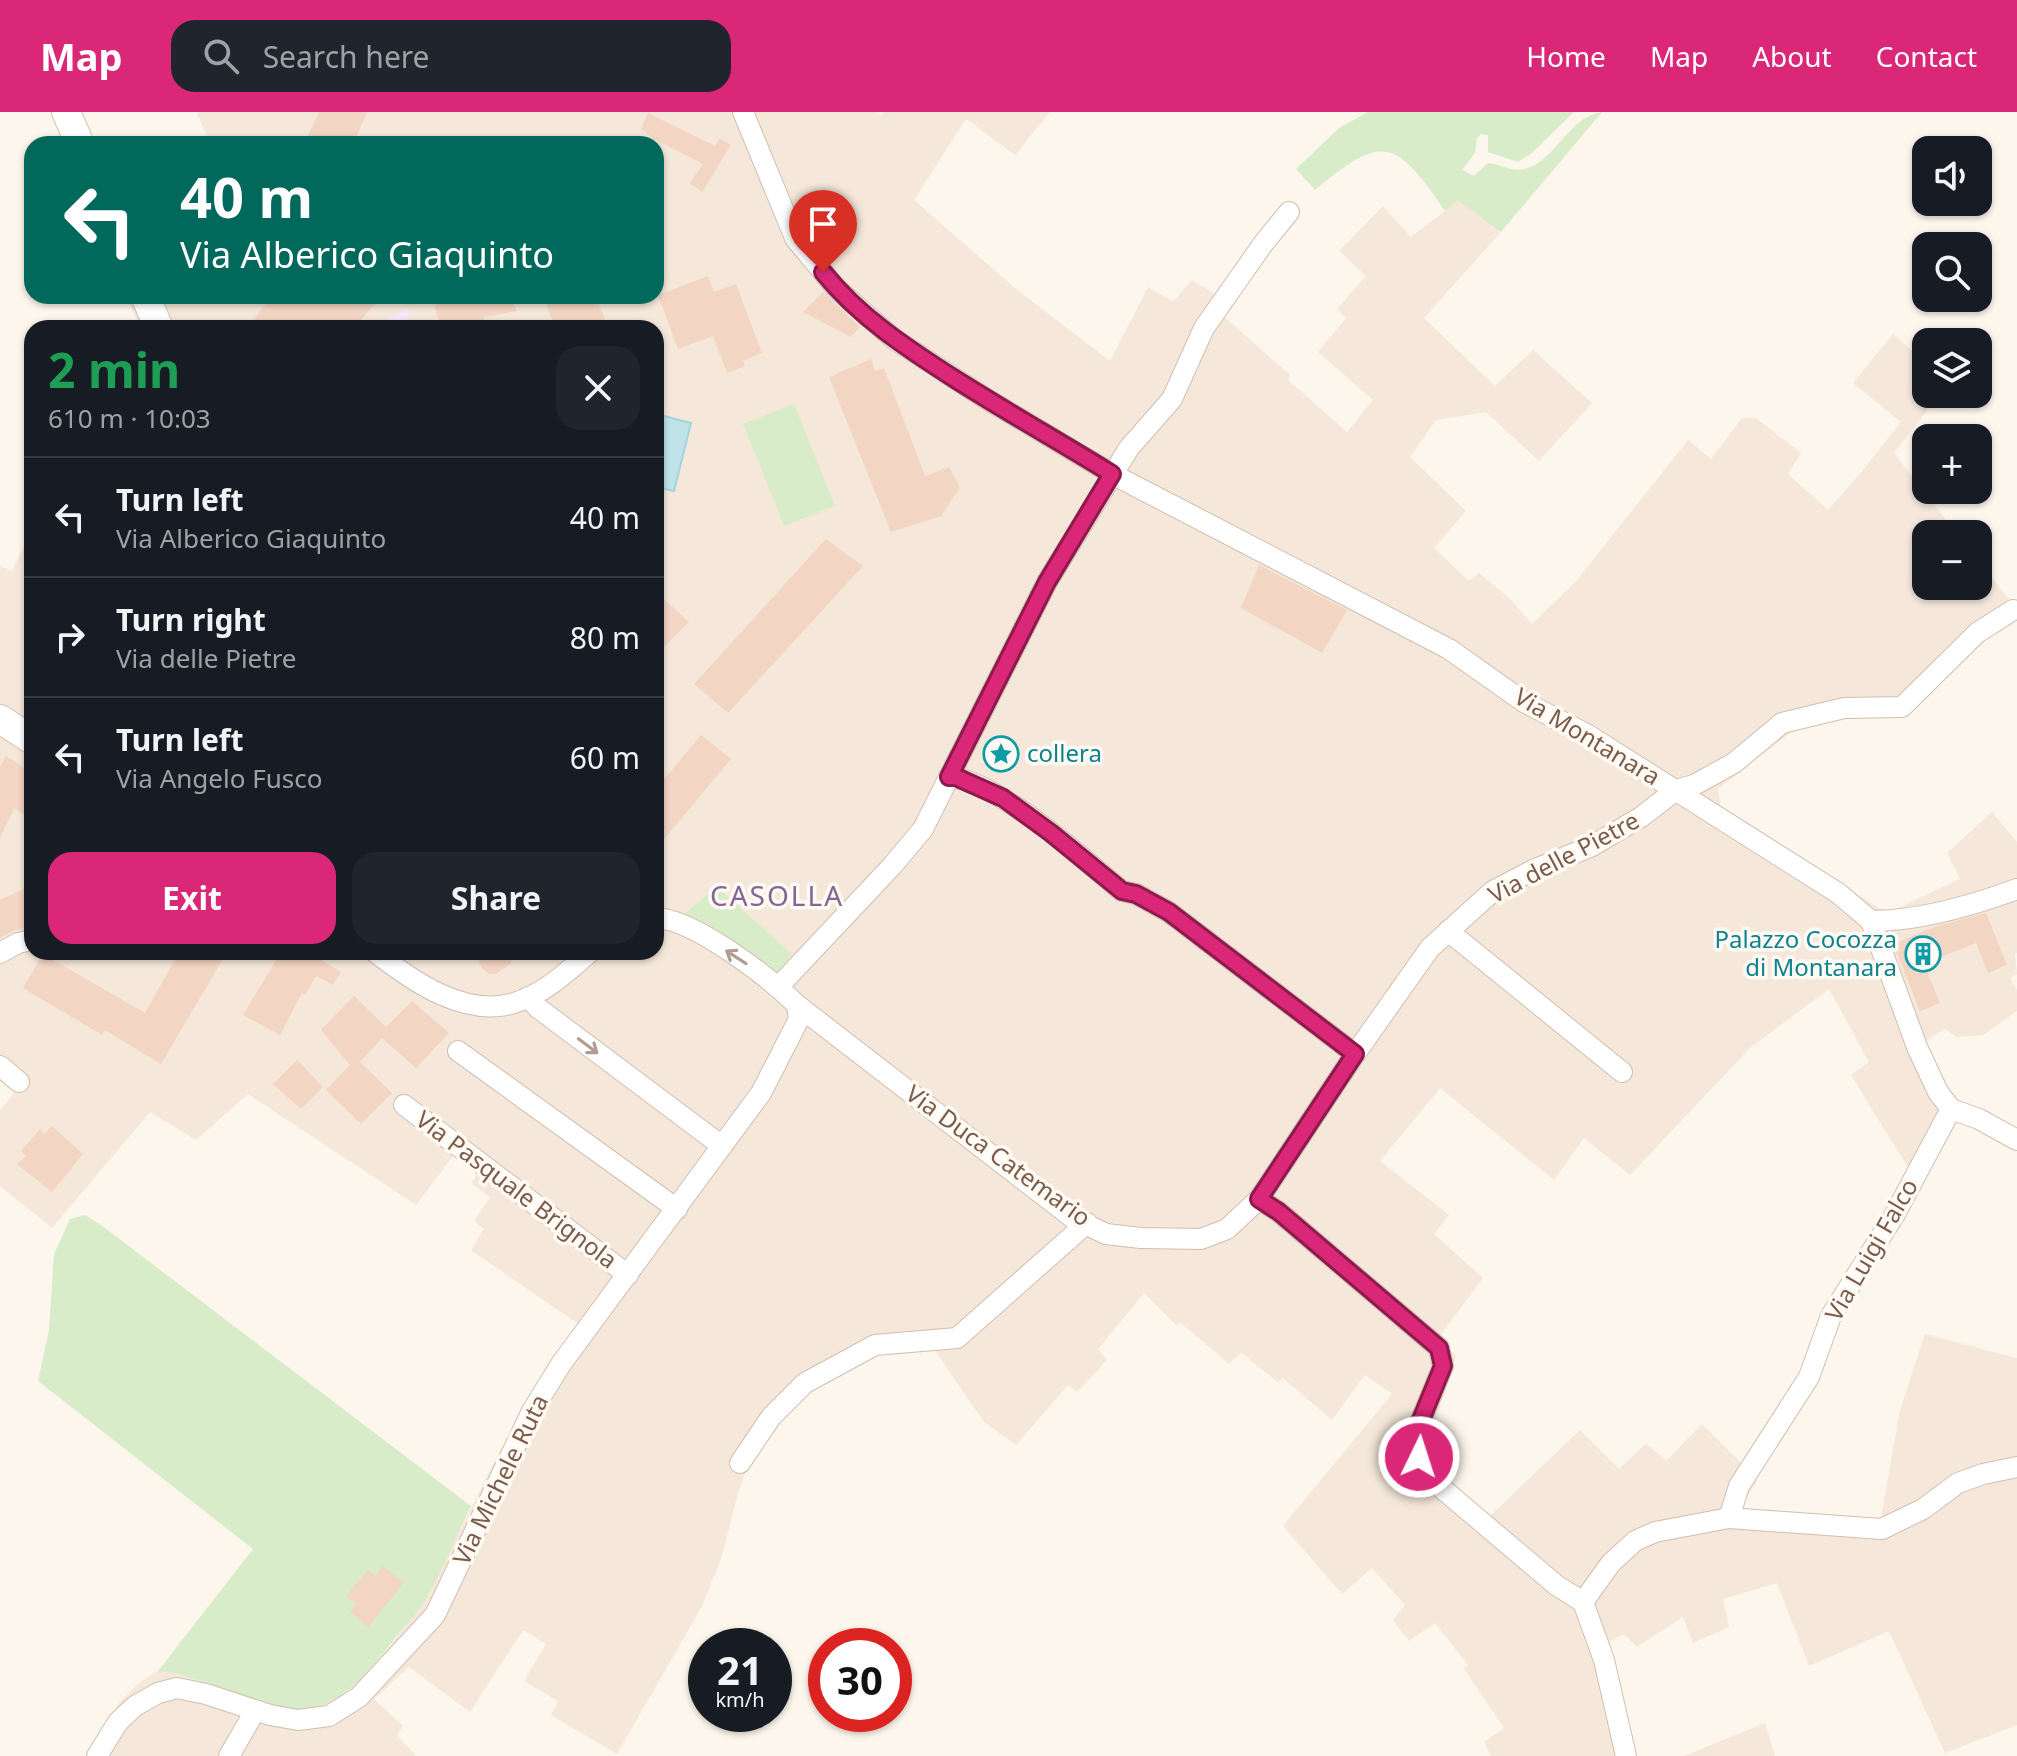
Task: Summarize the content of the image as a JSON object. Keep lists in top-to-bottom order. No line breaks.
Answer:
{"streets":{"street":["Via Montanara","Via delle Pietre","Via Duca Catemario","Via Pasquale Brignola","Via Luigi Falco","Via Michele Ruta"]},"crossings":[["Via Montanara","Via delle Pietre"],["Via Montanara","Via Luigi Falco"],["Via delle Pietre","Via Duca Catemario"],["Via Duca Catemario","Via Michele Ruta"],["Via Pasquale Brignola","Via Michele Ruta"]],"districts":["CASOLLA"],"places":{"place":["collera"],"building":["Palazzo Cocozza di Montanara"]},"page":{"header":"Map","search":"Search here","nav":["Home","Map","About","Contact"],"map_buttons":["+","−"],"turn":["40 m","Via Alberico Giaquinto"],"heading":["2 min","610 m · 10:03"],"list":[{"name":"Turn left","note":"Via Alberico Giaquinto","value":"40 m"},{"name":"Turn right","note":"Via delle Pietre","value":"80 m"},{"name":"Turn left","note":"Via Angelo Fusco","value":"60 m"}],"buttons":["Exit","Share"],"speed":"21 km/h","limit":"30"}}
